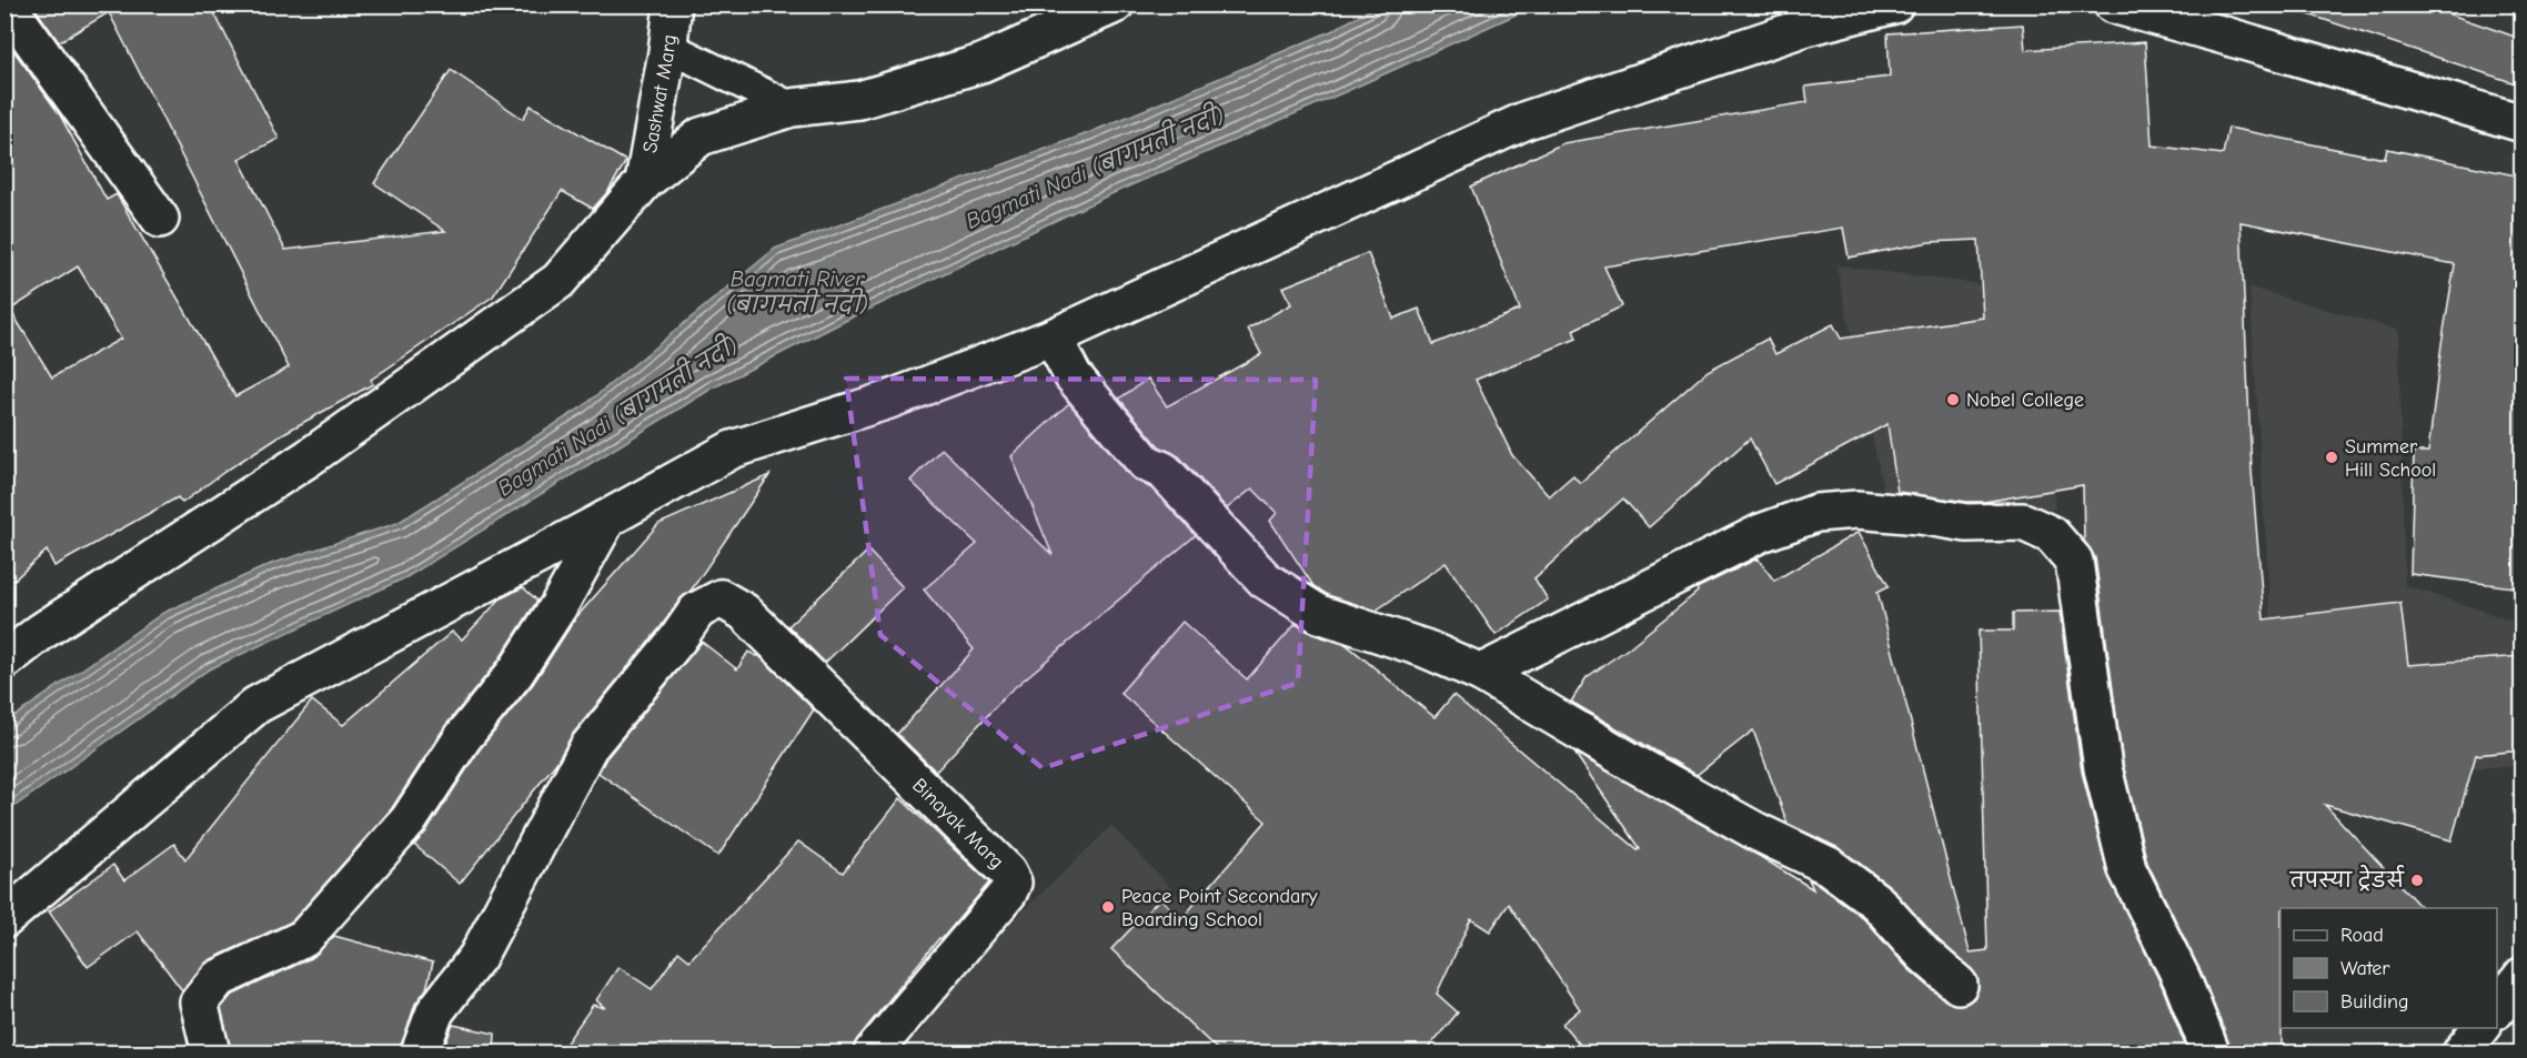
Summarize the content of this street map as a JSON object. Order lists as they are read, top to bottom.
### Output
{
  "streets": {
    "street": ["Sashwat Marg", "Binayak Marg"]
  },
  "water": ["Bagmati Nadi (बागमती नदी)", "Bagmati River (बागमती नदी)"],
  "places": [
    "Nobel College",
    "Summer Hill School",
    "तपस्या ट्रेडर्स",
    "Peace Point Secondary Boarding School"
  ],
  "legend": ["Road", "Water", "Building"]
}
